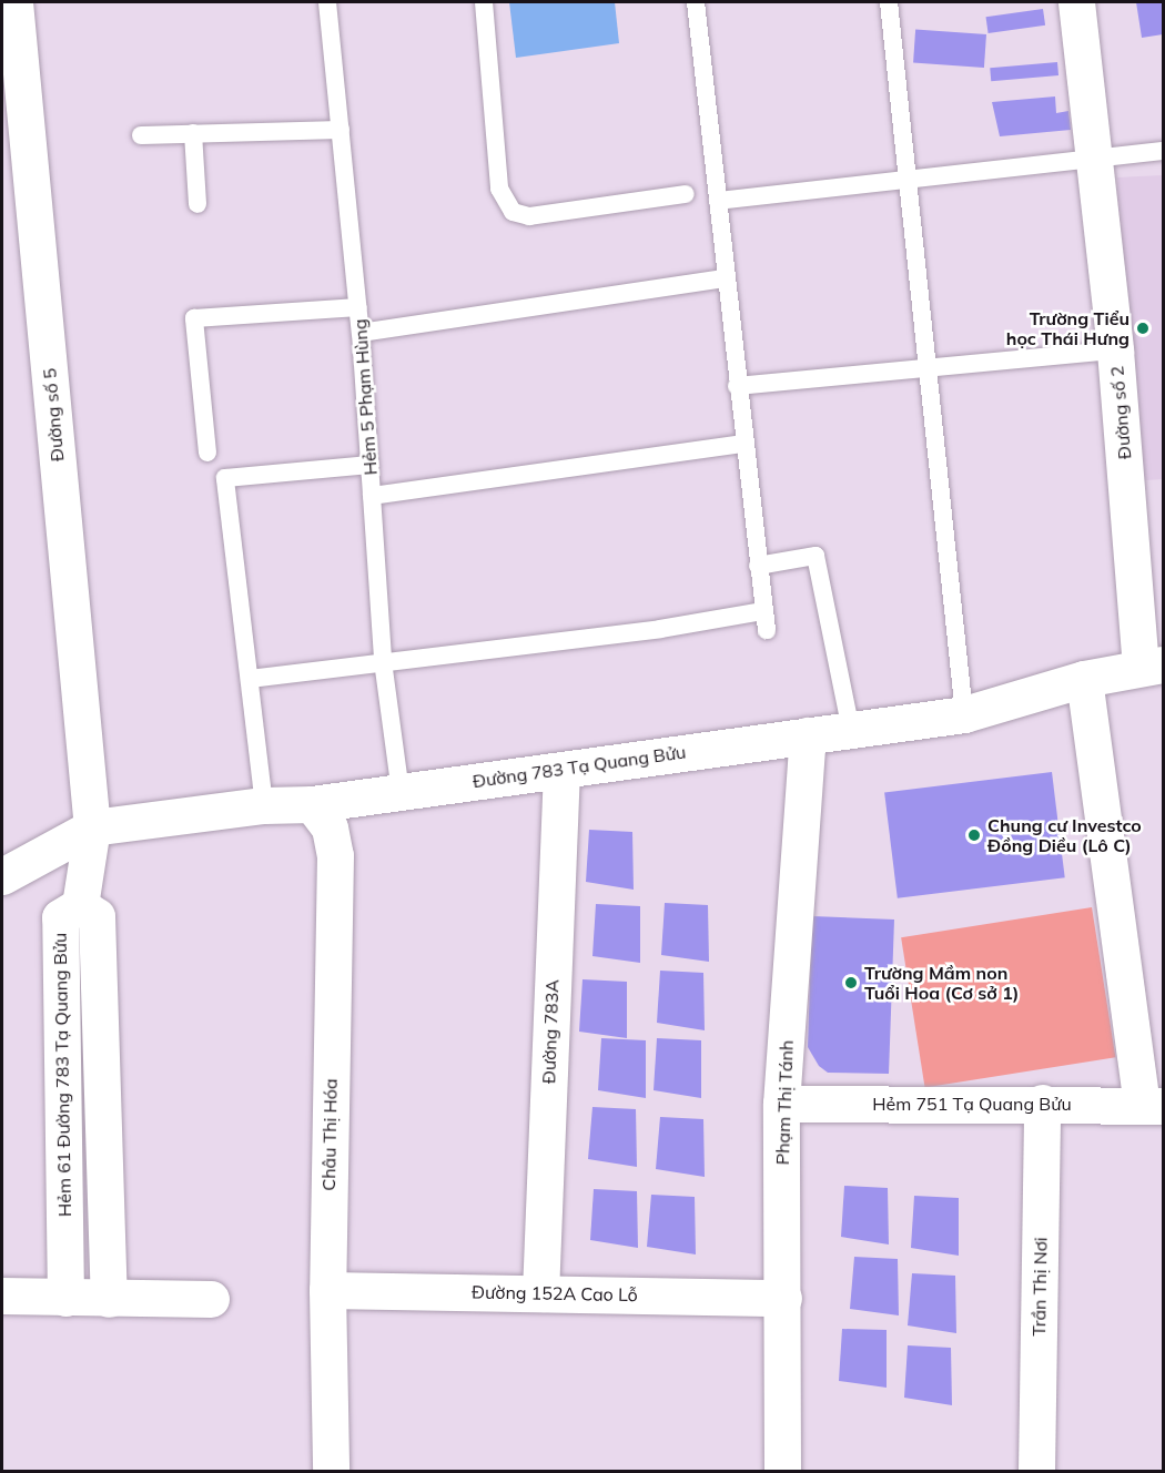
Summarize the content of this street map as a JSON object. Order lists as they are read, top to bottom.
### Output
{
  "streets": {
    "street": [
      "Đường số 2",
      "Đường số 5",
      "Đường 783 Tạ Quang Bửu",
      "Đường 783A",
      "Hẻm 61 Đường 783 Tạ Quang Bửu",
      "Phạm Thị Tánh",
      "Hẻm 751 Tạ Quang Bửu",
      "Châu Thị Hóa",
      "Trần Thị Nơi",
      "Đường 152A Cao Lỗ"
    ],
    "lane": ["Hẻm 5 Phạm Hùng"]
  },
  "crossings": [
    ["Hẻm 5 Phạm Hùng", "Đường 783 Tạ Quang Bửu"],
    ["Đường số 2", "Đường 783 Tạ Quang Bửu"],
    ["Đường số 5", "Đường 783 Tạ Quang Bửu"],
    ["Đường số 5", "Hẻm 61 Đường 783 Tạ Quang Bửu"],
    ["Đường 783 Tạ Quang Bửu", "Đường 783A"],
    ["Đường 783 Tạ Quang Bửu", "Phạm Thị Tánh"],
    ["Đường 783 Tạ Quang Bửu", "Châu Thị Hóa"],
    ["Đường 783A", "Đường 152A Cao Lỗ"],
    ["Phạm Thị Tánh", "Hẻm 751 Tạ Quang Bửu"],
    ["Phạm Thị Tánh", "Đường 152A Cao Lỗ"],
    ["Hẻm 751 Tạ Quang Bửu", "Trần Thị Nơi"],
    ["Châu Thị Hóa", "Đường 152A Cao Lỗ"]
  ],
  "places": ["Trường Tiểu học Thái Hưng", "Chung cư Investco Đồng Diều (Lô C)", "Trường Mầm non Tuổi Hoa (Cơ sở 1)"]
}
